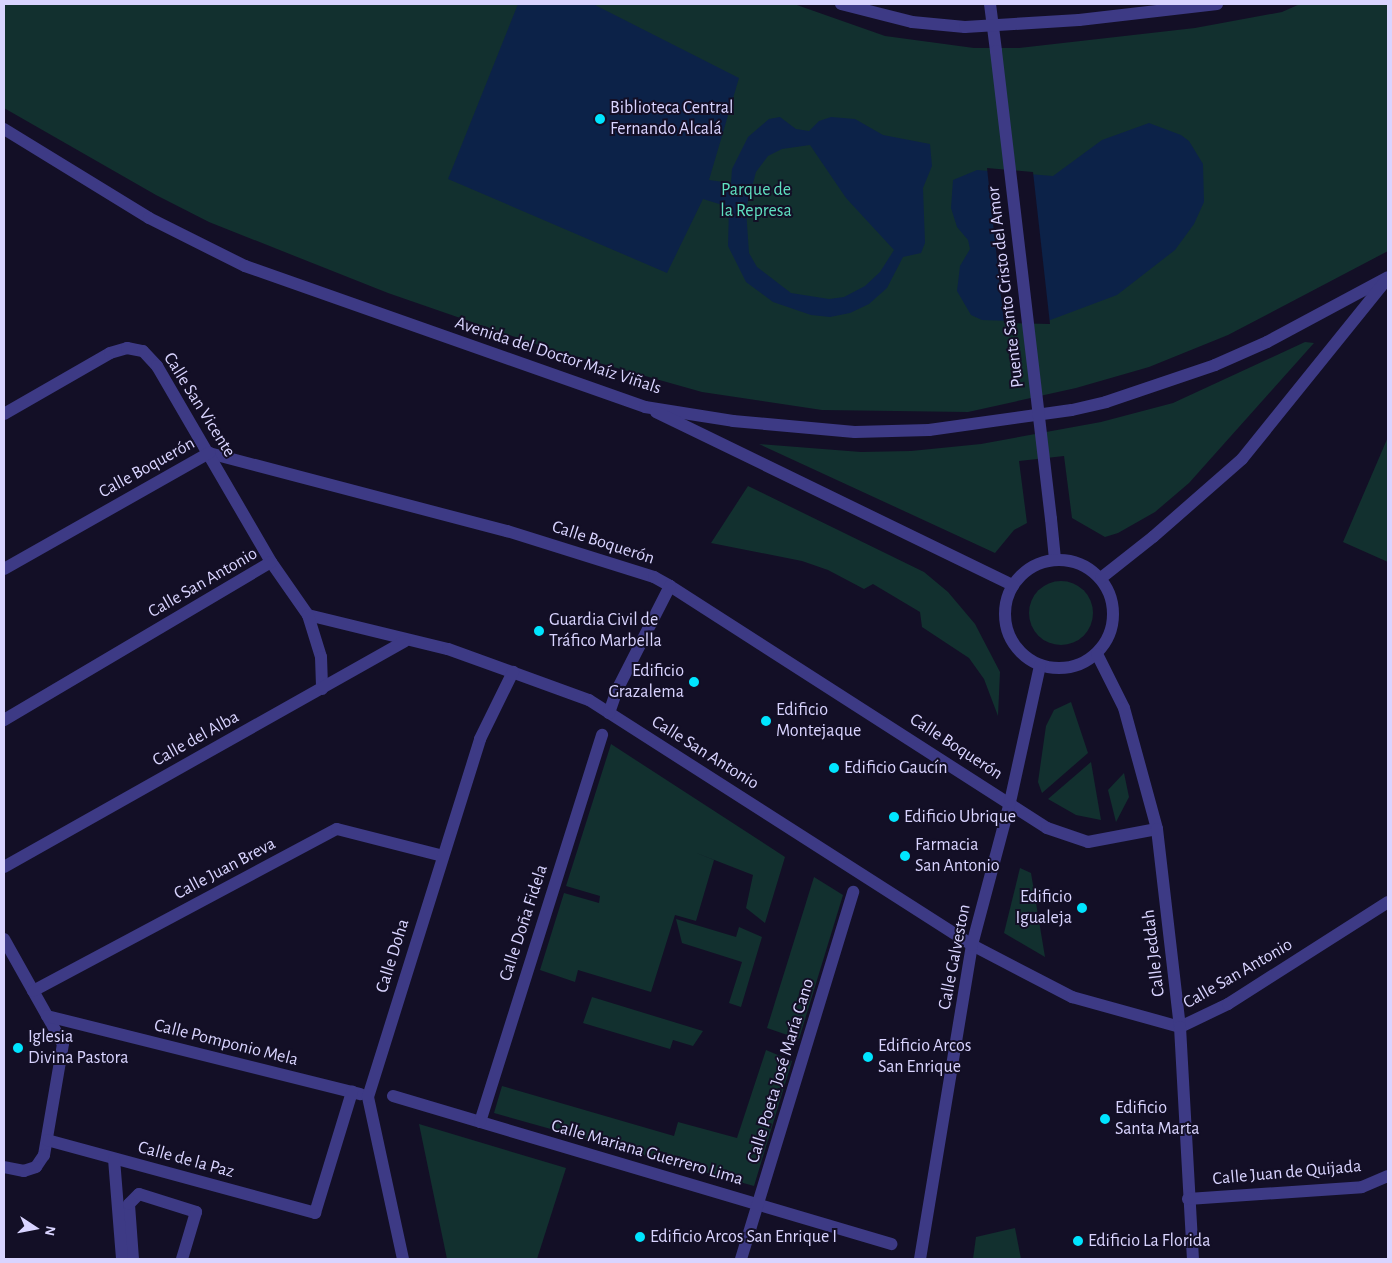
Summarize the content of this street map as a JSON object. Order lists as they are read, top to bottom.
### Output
{
  "streets": {
    "street": [
      "Puente Santo Cristo del Amor",
      "Avenida del Doctor Maíz Viñals",
      "Calle San Vicente",
      "Calle Boquerón",
      "Calle San Antonio",
      "Calle del Alba",
      "Calle Juan Breva",
      "Calle Doña Fidela",
      "Calle Jeddah",
      "Calle Doha",
      "Calle Galveston",
      "Calle Pomponio Mela",
      "Calle Poeta José María Cano",
      "Calle Mariana Guerrero Lima",
      "Calle de la Paz",
      "Calle Juan de Quijada"
    ]
  },
  "crossings": [
    ["Puente Santo Cristo del Amor", "Calle Jeddah"],
    ["Puente Santo Cristo del Amor", "Calle Galveston"],
    ["Calle San Vicente", "Calle Boquerón"],
    ["Calle San Vicente", "Calle San Antonio"],
    ["Calle Boquerón", "Calle Jeddah"],
    ["Calle Boquerón", "Calle Galveston"],
    ["Calle San Antonio", "Calle del Alba"],
    ["Calle San Antonio", "Calle Jeddah"],
    ["Calle San Antonio", "Calle Doha"],
    ["Calle San Antonio", "Calle Galveston"],
    ["Calle Juan Breva", "Calle Doha"],
    ["Calle Doña Fidela", "Calle Mariana Guerrero Lima"],
    ["Calle Jeddah", "Calle Galveston"],
    ["Calle Jeddah", "Calle Juan de Quijada"],
    ["Calle Doha", "Calle Pomponio Mela"],
    ["Calle Pomponio Mela", "Calle de la Paz"],
    ["Calle Poeta José María Cano", "Calle Mariana Guerrero Lima"]
  ],
  "parks": ["Parque de la Represa"],
  "places": [
    "Biblioteca Central Fernando Alcalá",
    "Guardia Civil de Tráfico Marbella",
    "Edificio Grazalema",
    "Edificio Montejaque",
    "Edificio Gaucín",
    "Edificio Ubrique",
    "Farmacia San Antonio",
    "Edificio Igualeja",
    "Iglesia Divina Pastora",
    "Edificio Arcos San Enrique",
    "Edificio Santa Marta",
    "Edificio Arcos San Enrique I",
    "Edificio La Florida"
  ],
  "north": "right"
}
